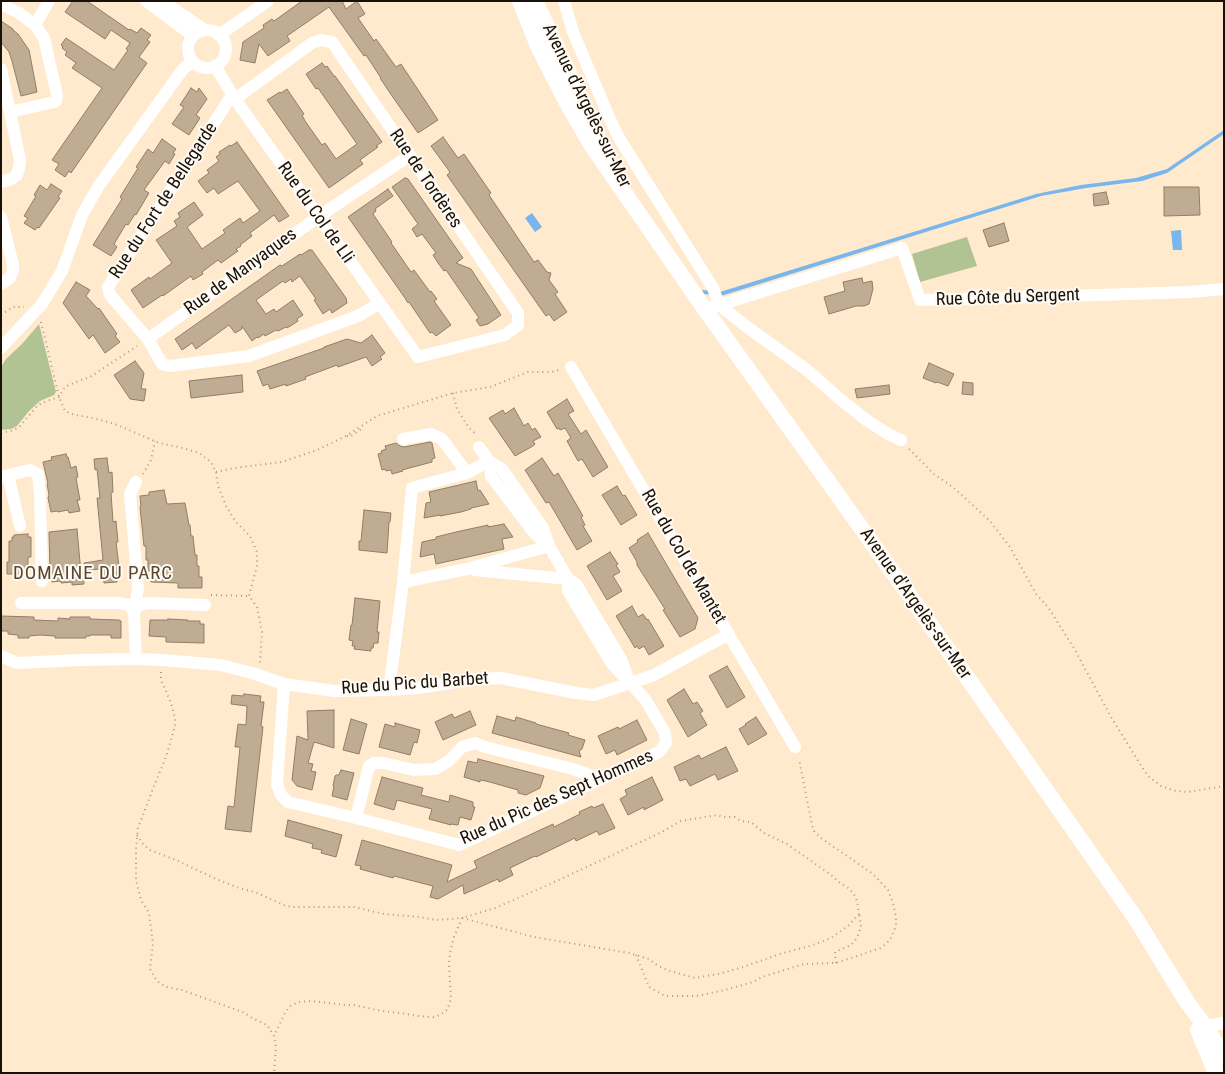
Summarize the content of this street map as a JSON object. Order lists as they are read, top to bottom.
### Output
{
  "streets": {
    "main road": ["Avenue d'Argelès-sur-Mer"],
    "street": [
      "Rue de Tordères",
      "Rue du Fort de Bellegarde",
      "Rue du Col de Lli",
      "Rue de Manyaques",
      "Rue Côte du Sergent",
      "Rue du Col de Mantet",
      "Rue du Pic du Barbet",
      "Rue du Pic des Sept Hommes"
    ]
  },
  "crossings": [
    ["Avenue d'Argelès-sur-Mer", "Rue Côte du Sergent"],
    ["Rue de Tordères", "Rue du Fort de Bellegarde"],
    ["Rue de Tordères", "Rue du Col de Lli"],
    ["Rue de Tordères", "Rue de Manyaques"],
    ["Rue du Fort de Bellegarde", "Rue du Col de Lli"],
    ["Rue du Fort de Bellegarde", "Rue de Manyaques"],
    ["Rue du Col de Lli", "Rue de Manyaques"],
    ["Rue du Col de Mantet", "Rue du Pic du Barbet"],
    ["Rue du Pic du Barbet", "Rue du Pic des Sept Hommes"]
  ],
  "districts": ["DOMAINE DU PARC"]
}
